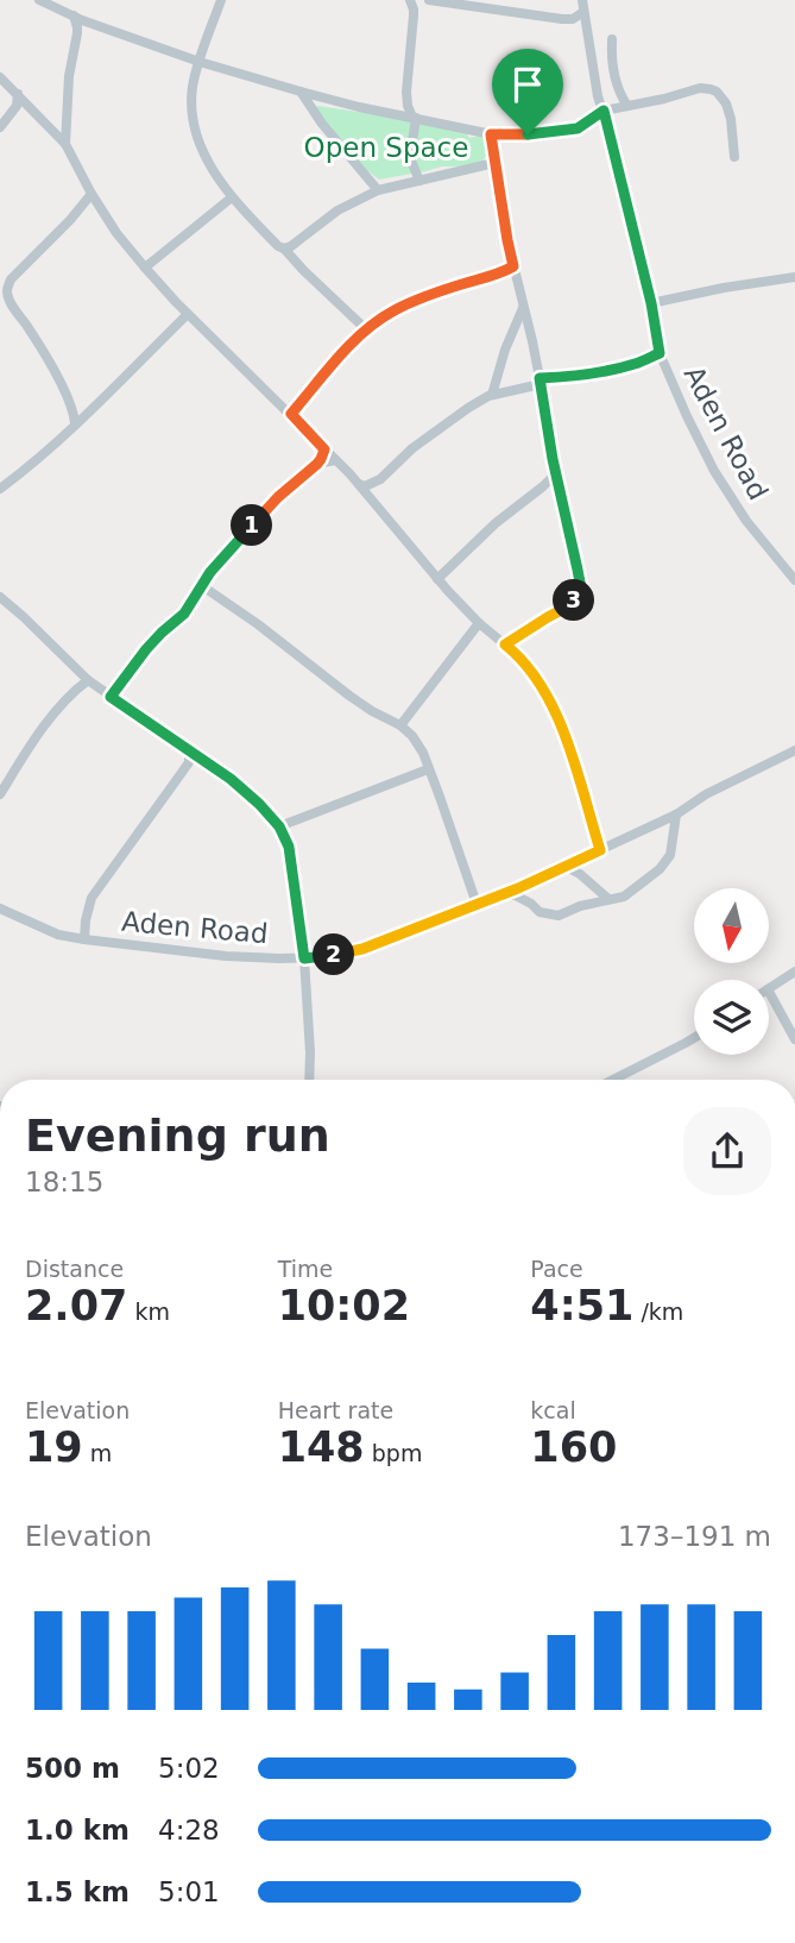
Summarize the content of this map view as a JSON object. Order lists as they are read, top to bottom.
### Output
{
  "streets": {
    "street": ["Aden Road"]
  },
  "parks": ["Open Space"],
  "north": "bottom",
  "page": {
    "pins": ["1", "3", "2"],
    "heading": ["Evening run", "18:15"],
    "stats": [
      ["Distance", "2.07 km"],
      ["Time", "10:02"],
      ["Pace", "4:51 /km"],
      ["Elevation", "19 m"],
      ["Heart rate", "148 bpm"],
      ["kcal", "160"]
    ],
    "chart": ["Elevation", "173–191 m"],
    "list": [
      {
        "name": "500 m",
        "note": "5:02"
      },
      {
        "name": "1.0 km",
        "note": "4:28"
      },
      {
        "name": "1.5 km",
        "note": "5:01"
      }
    ]
  }
}
